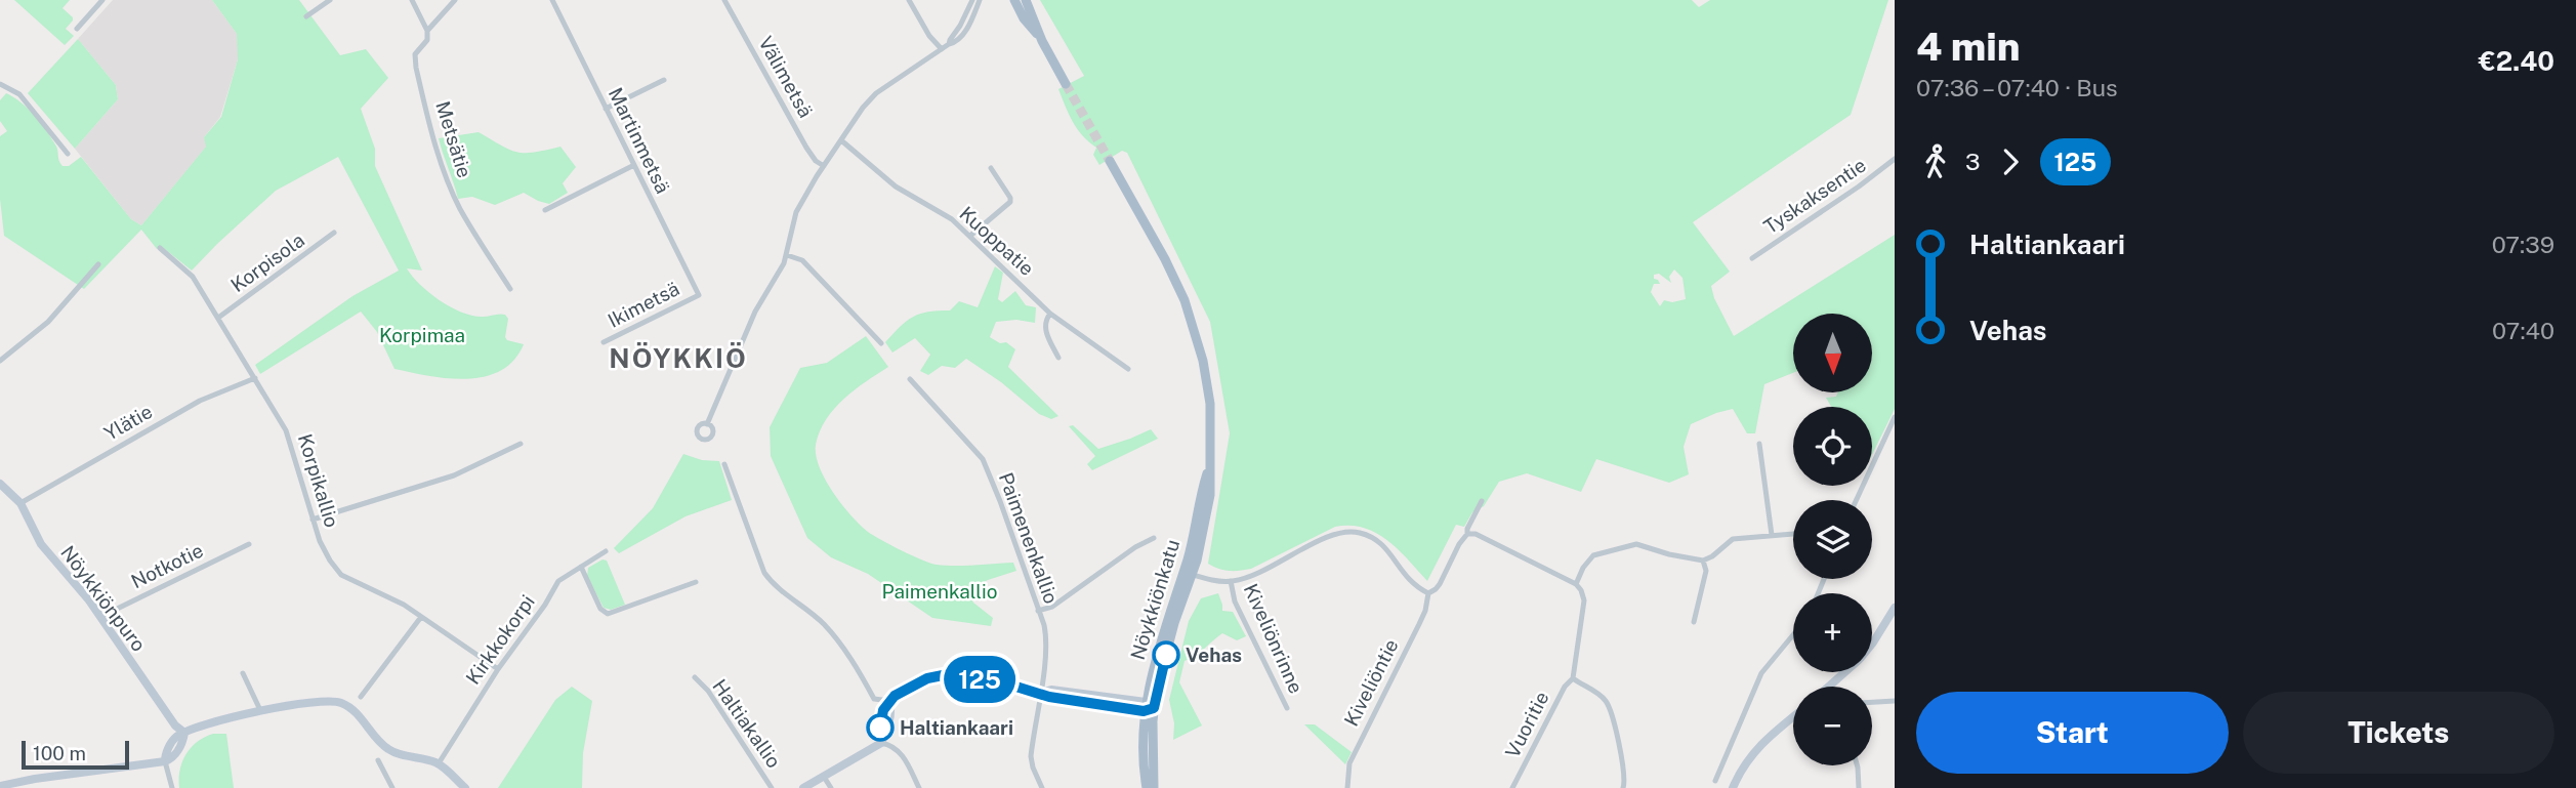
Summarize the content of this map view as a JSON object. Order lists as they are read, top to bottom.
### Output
{
  "streets": {
    "main road": ["Nöykkiönkatu"],
    "street": [
      "Välimetsä",
      "Metsätie",
      "Martinmetsä",
      "Tyskaksentie",
      "Kuoppatie",
      "Korpisola",
      "Ikimetsä",
      "Ylätie",
      "Korpikallio",
      "Paimenenkallio",
      "Notkotie",
      "Nöykkiönpuro",
      "Kiveliönrinne",
      "Kirkkokorpi",
      "Kiveliöntie",
      "Haltiakallio",
      "Vuoritie"
    ]
  },
  "crossings": [
    ["Martinmetsä", "Ikimetsä"],
    ["Korpisola", "Korpikallio"],
    ["Ylätie", "Korpikallio"],
    ["Ylätie", "Nöykkiönpuro"],
    ["Korpikallio", "Kirkkokorpi"],
    ["Notkotie", "Nöykkiönpuro"]
  ],
  "districts": ["NÖYKKIÖ"],
  "parks": ["Korpimaa", "Paimenkallio"],
  "places": ["Vehas", "Haltiankaari"],
  "lines": ["bus line 125"],
  "scale_bar": "100 m",
  "north": "bottom",
  "page": {
    "on_map": "125",
    "heading": ["4 min", "07:36 – 07:40 · Bus", "€2.40"],
    "legs": ["3", "125"],
    "list": [
      {
        "name": "Haltiankaari",
        "value": "07:39"
      },
      {
        "name": "Vehas",
        "value": "07:40"
      }
    ],
    "map_buttons": ["+", "−"],
    "buttons": ["Start", "Tickets"],
    "scale": "100 m"
  }
}
